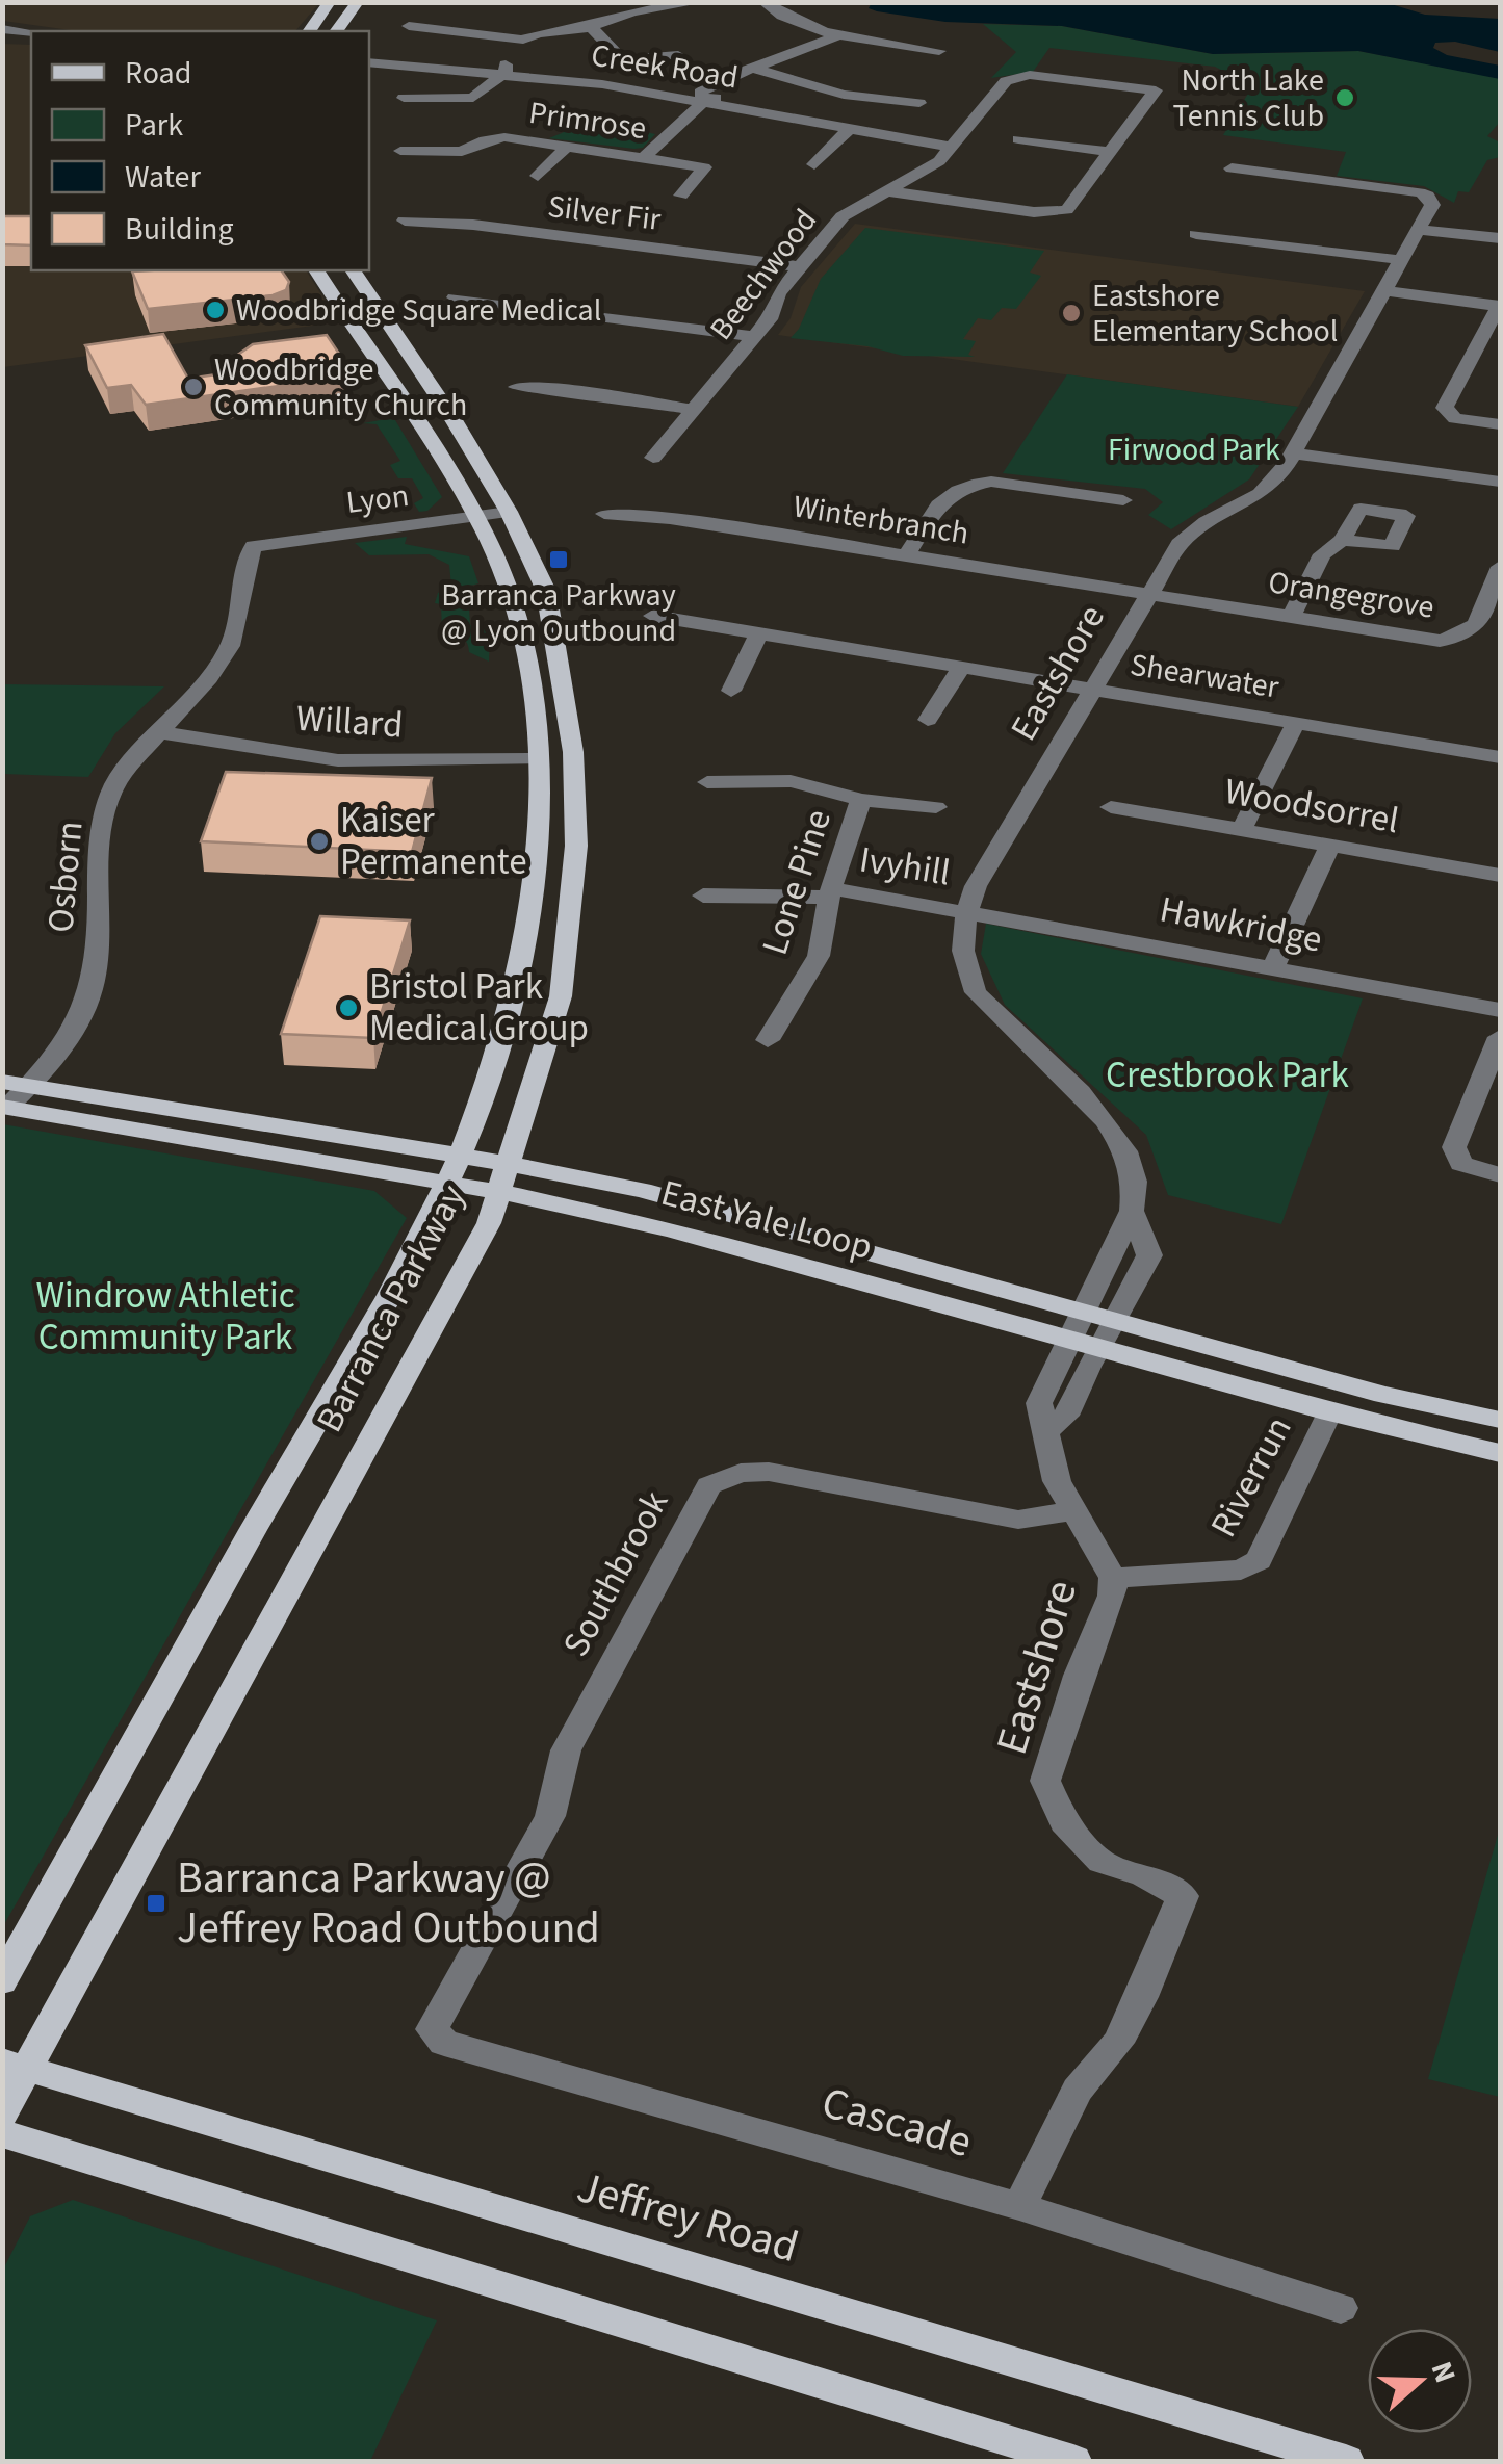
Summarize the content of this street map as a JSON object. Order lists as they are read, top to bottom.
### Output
{
  "streets": {
    "main road": ["East Yale Loop", "Barranca Parkway", "Jeffrey Road"],
    "street": [
      "Creek Road",
      "Primrose",
      "Silver Fir",
      "Beechwood",
      "Lyon",
      "Winterbranch",
      "Orangegrove",
      "Eastshore",
      "Shearwater",
      "Willard",
      "Woodsorrel",
      "Ivyhill",
      "Osborn",
      "Lone Pine",
      "Hawkridge",
      "Riverrun",
      "Southbrook",
      "Cascade"
    ]
  },
  "crossings": [
    ["Creek Road", "Beechwood"],
    ["Silver Fir", "Beechwood"],
    ["Lyon", "Osborn"],
    ["Lyon", "Barranca Parkway"],
    ["Winterbranch", "Orangegrove"],
    ["Winterbranch", "Eastshore"],
    ["Orangegrove", "Eastshore"],
    ["Eastshore", "Shearwater"],
    ["Eastshore", "Ivyhill"],
    ["Eastshore", "Hawkridge"],
    ["Eastshore", "East Yale Loop"],
    ["Eastshore", "Riverrun"],
    ["Eastshore", "Southbrook"],
    ["Eastshore", "Cascade"],
    ["Willard", "Osborn"],
    ["Willard", "Barranca Parkway"],
    ["Ivyhill", "Lone Pine"],
    ["Ivyhill", "Hawkridge"],
    ["Osborn", "East Yale Loop"],
    ["East Yale Loop", "Barranca Parkway"],
    ["East Yale Loop", "Riverrun"],
    ["Barranca Parkway", "Jeffrey Road"],
    ["Southbrook", "Cascade"]
  ],
  "parks": ["Firwood Park", "Crestbrook Park", "Windrow Athletic Community Park"],
  "places": {
    "other": [
      "North Lake Tennis Club",
      "Woodbridge Square Medical",
      "Eastshore Elementary School",
      "Woodbridge Community Church",
      "Kaiser Permanente",
      "Bristol Park Medical Group"
    ],
    "transit": ["Barranca Parkway @ Lyon Outbound", "Barranca Parkway @ Jeffrey Road Outbound"]
  },
  "legend": [
    "Road",
    "Park",
    "Water",
    "Building"
  ],
  "north": "right"
}
